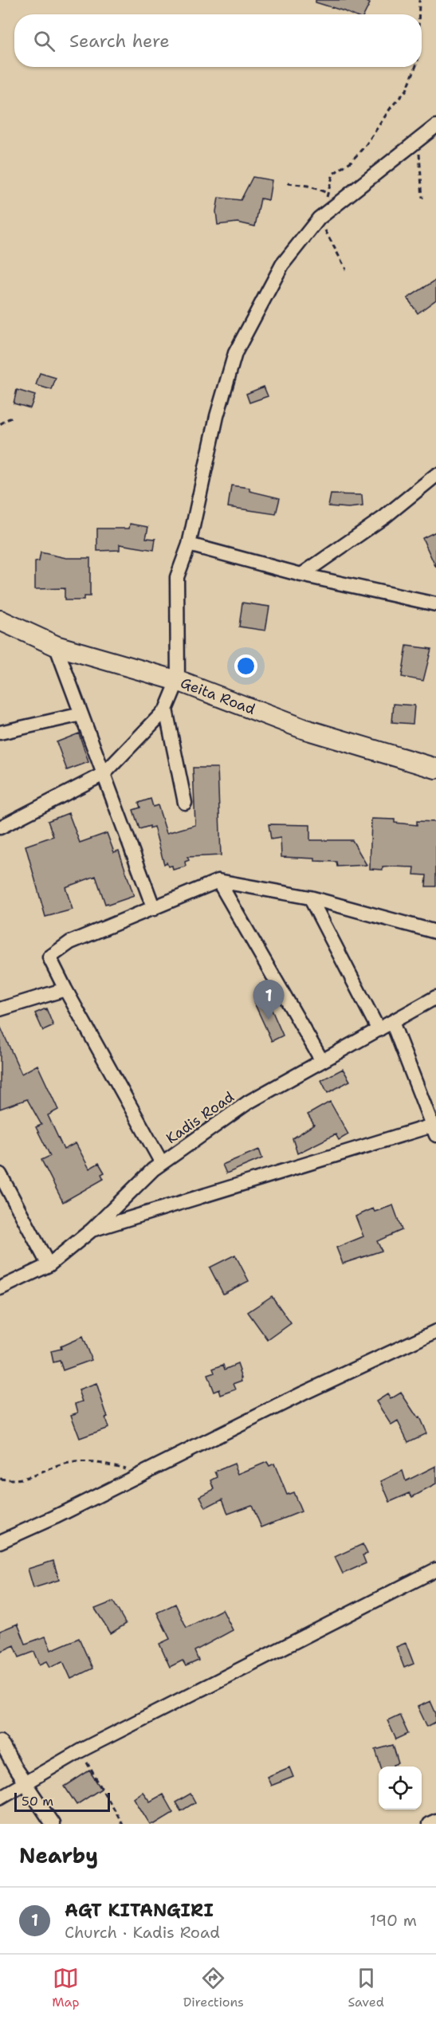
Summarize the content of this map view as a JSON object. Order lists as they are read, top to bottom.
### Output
{
  "streets": {
    "main road": ["Geita Road"],
    "street": ["Kadis Road"]
  },
  "scale_bar": "50 m",
  "page": {
    "search": "Search here",
    "pins": "1",
    "scale": "50 m",
    "heading": "Nearby",
    "list": [
      {
        "mark": "1",
        "name": "AGT KITANGIRI",
        "note": "Church · Kadis Road",
        "value": "190 m"
      }
    ],
    "nav": ["Map", "Directions", "Saved"]
  }
}
